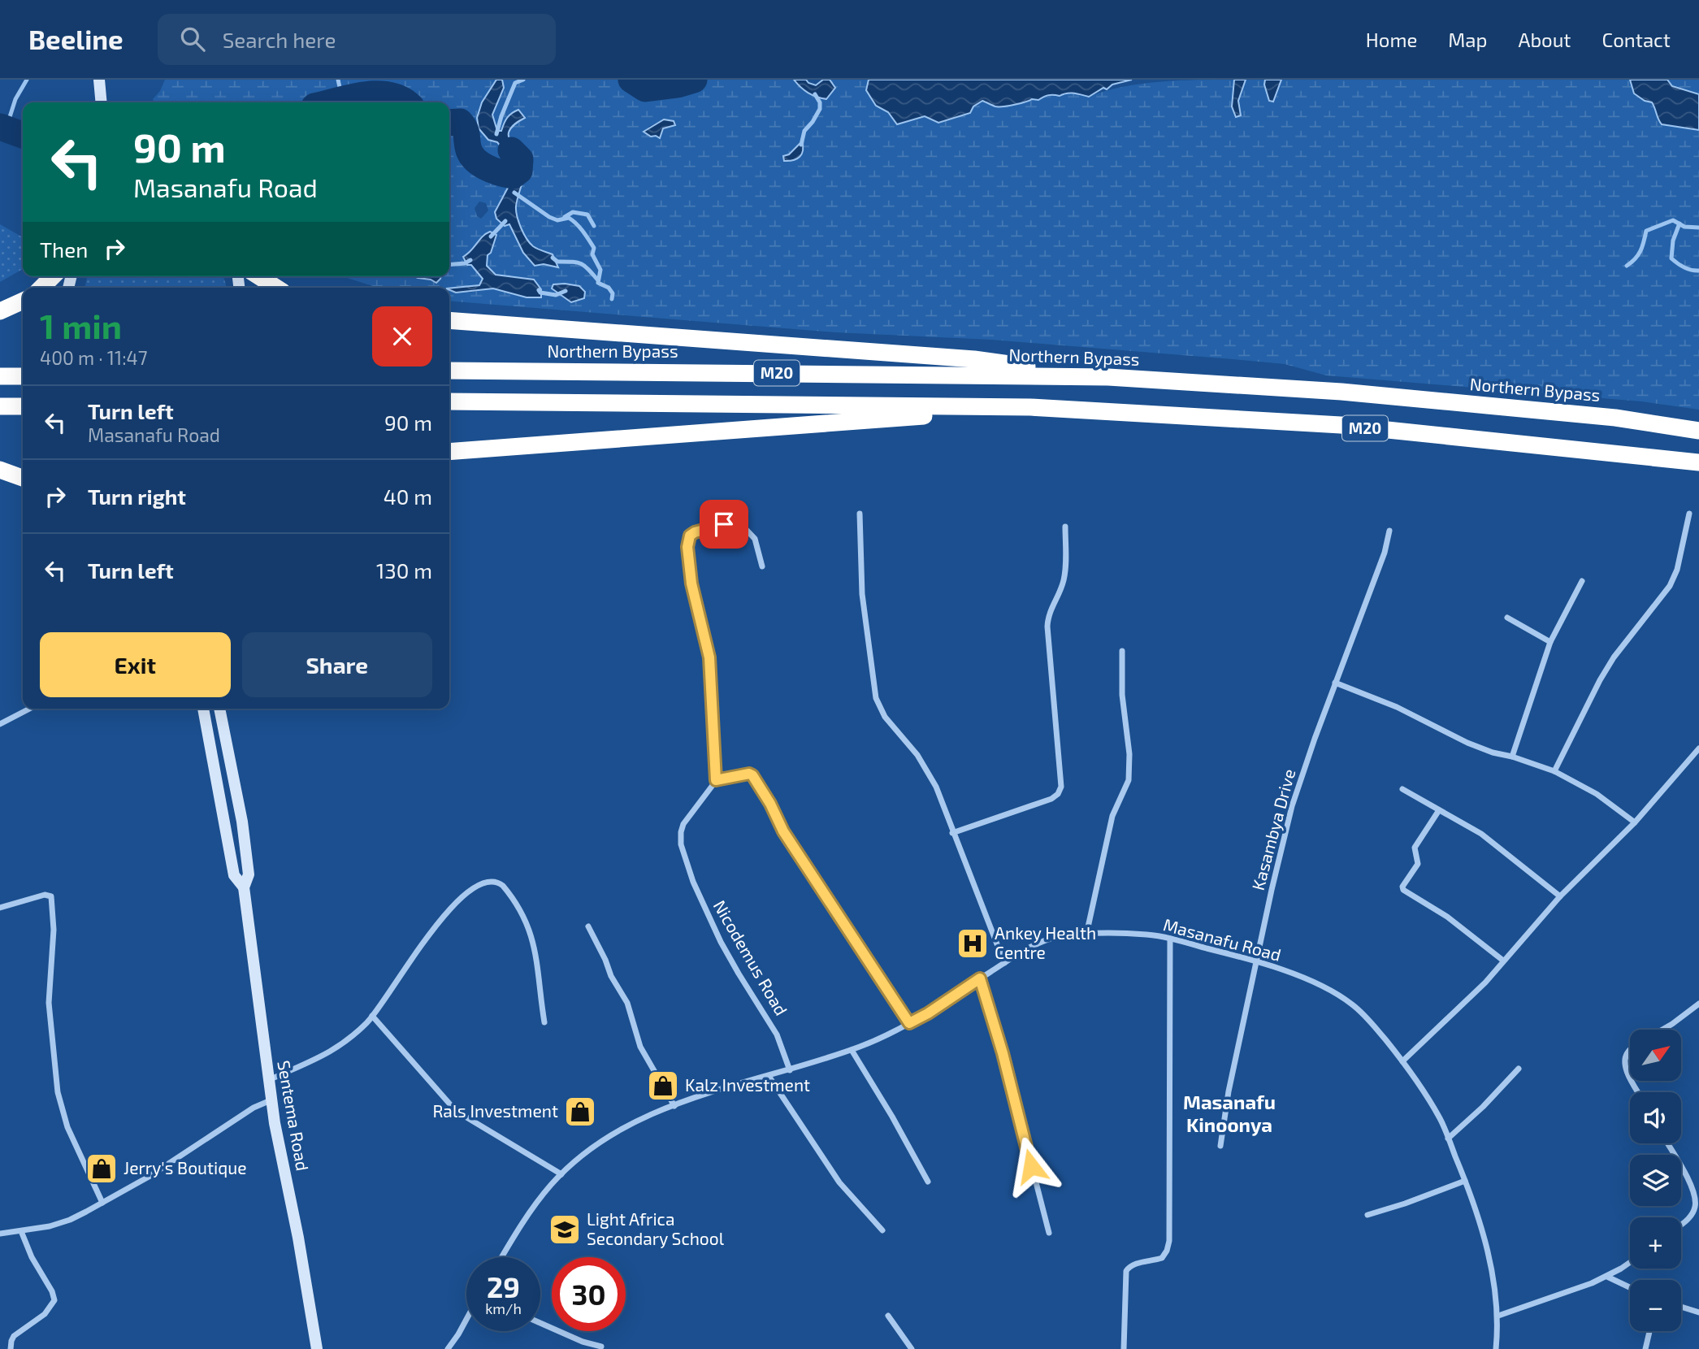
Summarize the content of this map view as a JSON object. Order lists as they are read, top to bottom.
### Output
{
  "streets": {
    "highway": ["Northern Bypass", "M20"],
    "main road": ["Sentema Road"],
    "street": ["Kasambya Drive", "Masanafu Road", "Nicodemus Road"]
  },
  "crossings": [
    ["Kasambya Drive", "Masanafu Road"],
    ["Masanafu Road", "Nicodemus Road"]
  ],
  "districts": ["Masanafu Kinoonya"],
  "places": {
    "hospital": ["Ankey Health Centre"],
    "shop": ["Kalz Investment", "Rals Investment", "Jerry's Boutique"],
    "school or university": ["Light Africa Secondary School"]
  },
  "north": "top right",
  "page": {
    "header": "Beeline",
    "search": "Search here",
    "nav": [
      "Home",
      "Map",
      "About",
      "Contact"
    ],
    "turn": ["90 m", "Masanafu Road"],
    "then": "Then",
    "heading": ["1 min", "400 m · 11:47"],
    "list": [
      {
        "name": "Turn left",
        "note": "Masanafu Road",
        "value": "90 m"
      },
      {
        "name": "Turn right",
        "value": "40 m"
      },
      {
        "name": "Turn left",
        "value": "130 m"
      }
    ],
    "buttons": ["Exit", "Share"],
    "map_buttons": ["+", "−"],
    "speed": "29 km/h",
    "limit": "30"
  }
}
